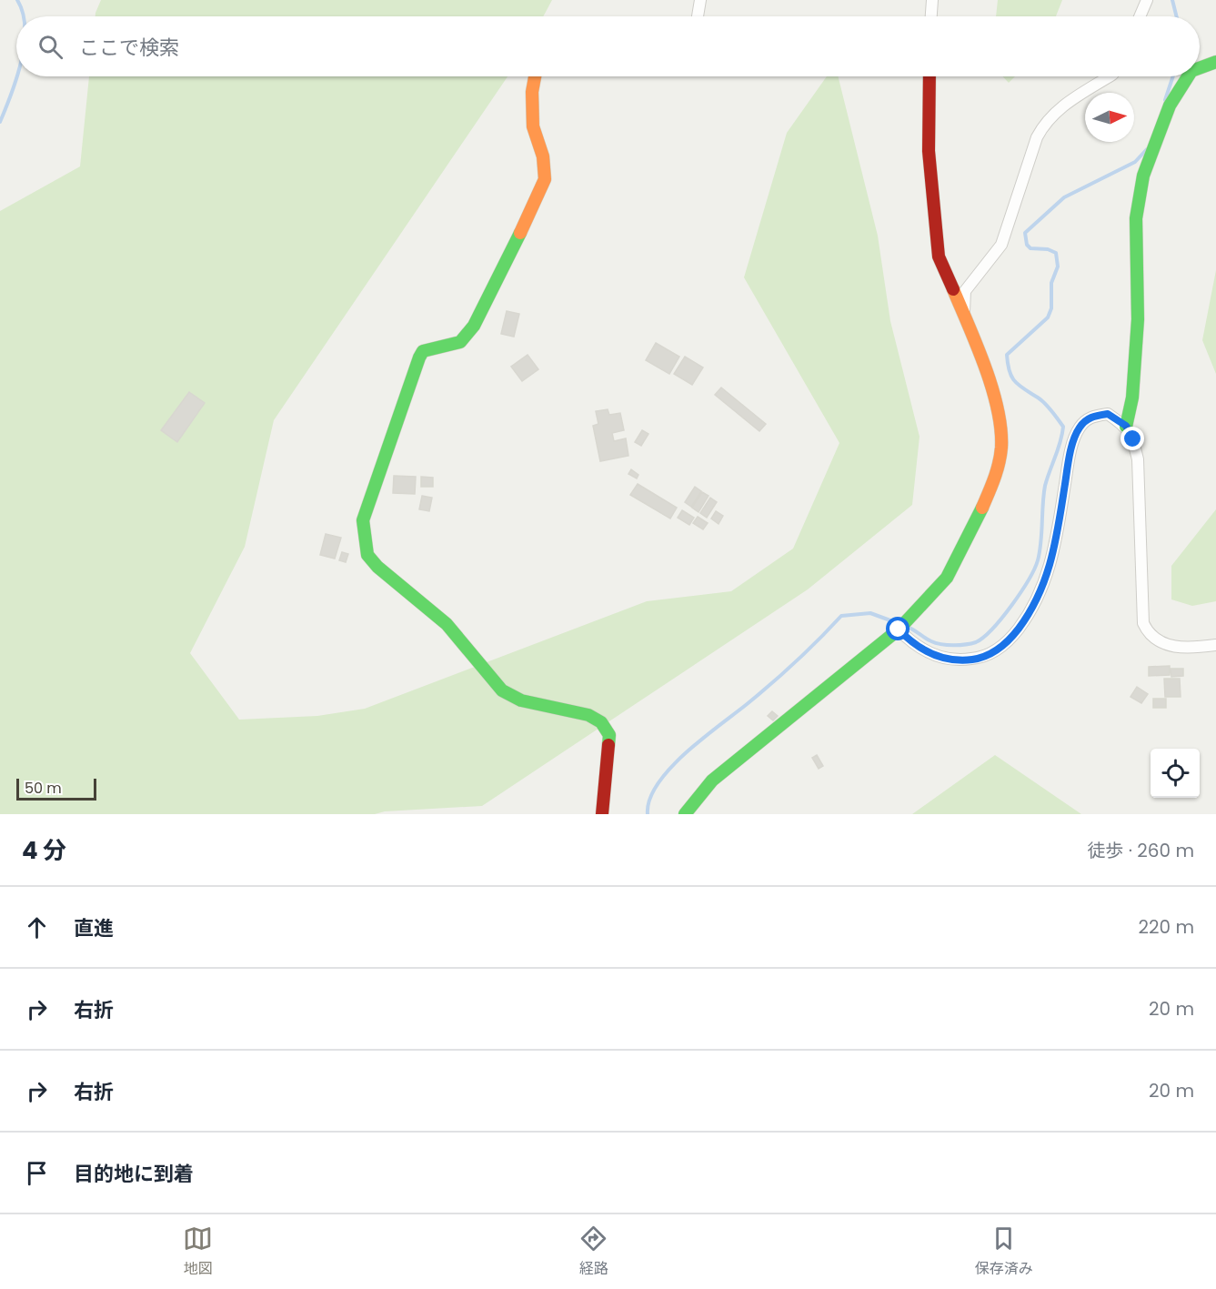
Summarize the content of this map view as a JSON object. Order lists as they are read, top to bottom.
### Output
{
  "scale_bar": "50 m",
  "north": "right",
  "page": {
    "search": "ここで検索",
    "scale": "50 m",
    "heading": ["4 分", "徒歩 · 260 m"],
    "list": [
      ["直進", "220 m"],
      ["右折", "20 m"],
      ["右折", "20 m"],
      "目的地に到着"
    ],
    "nav": ["地図", "経路", "保存済み"]
  }
}
